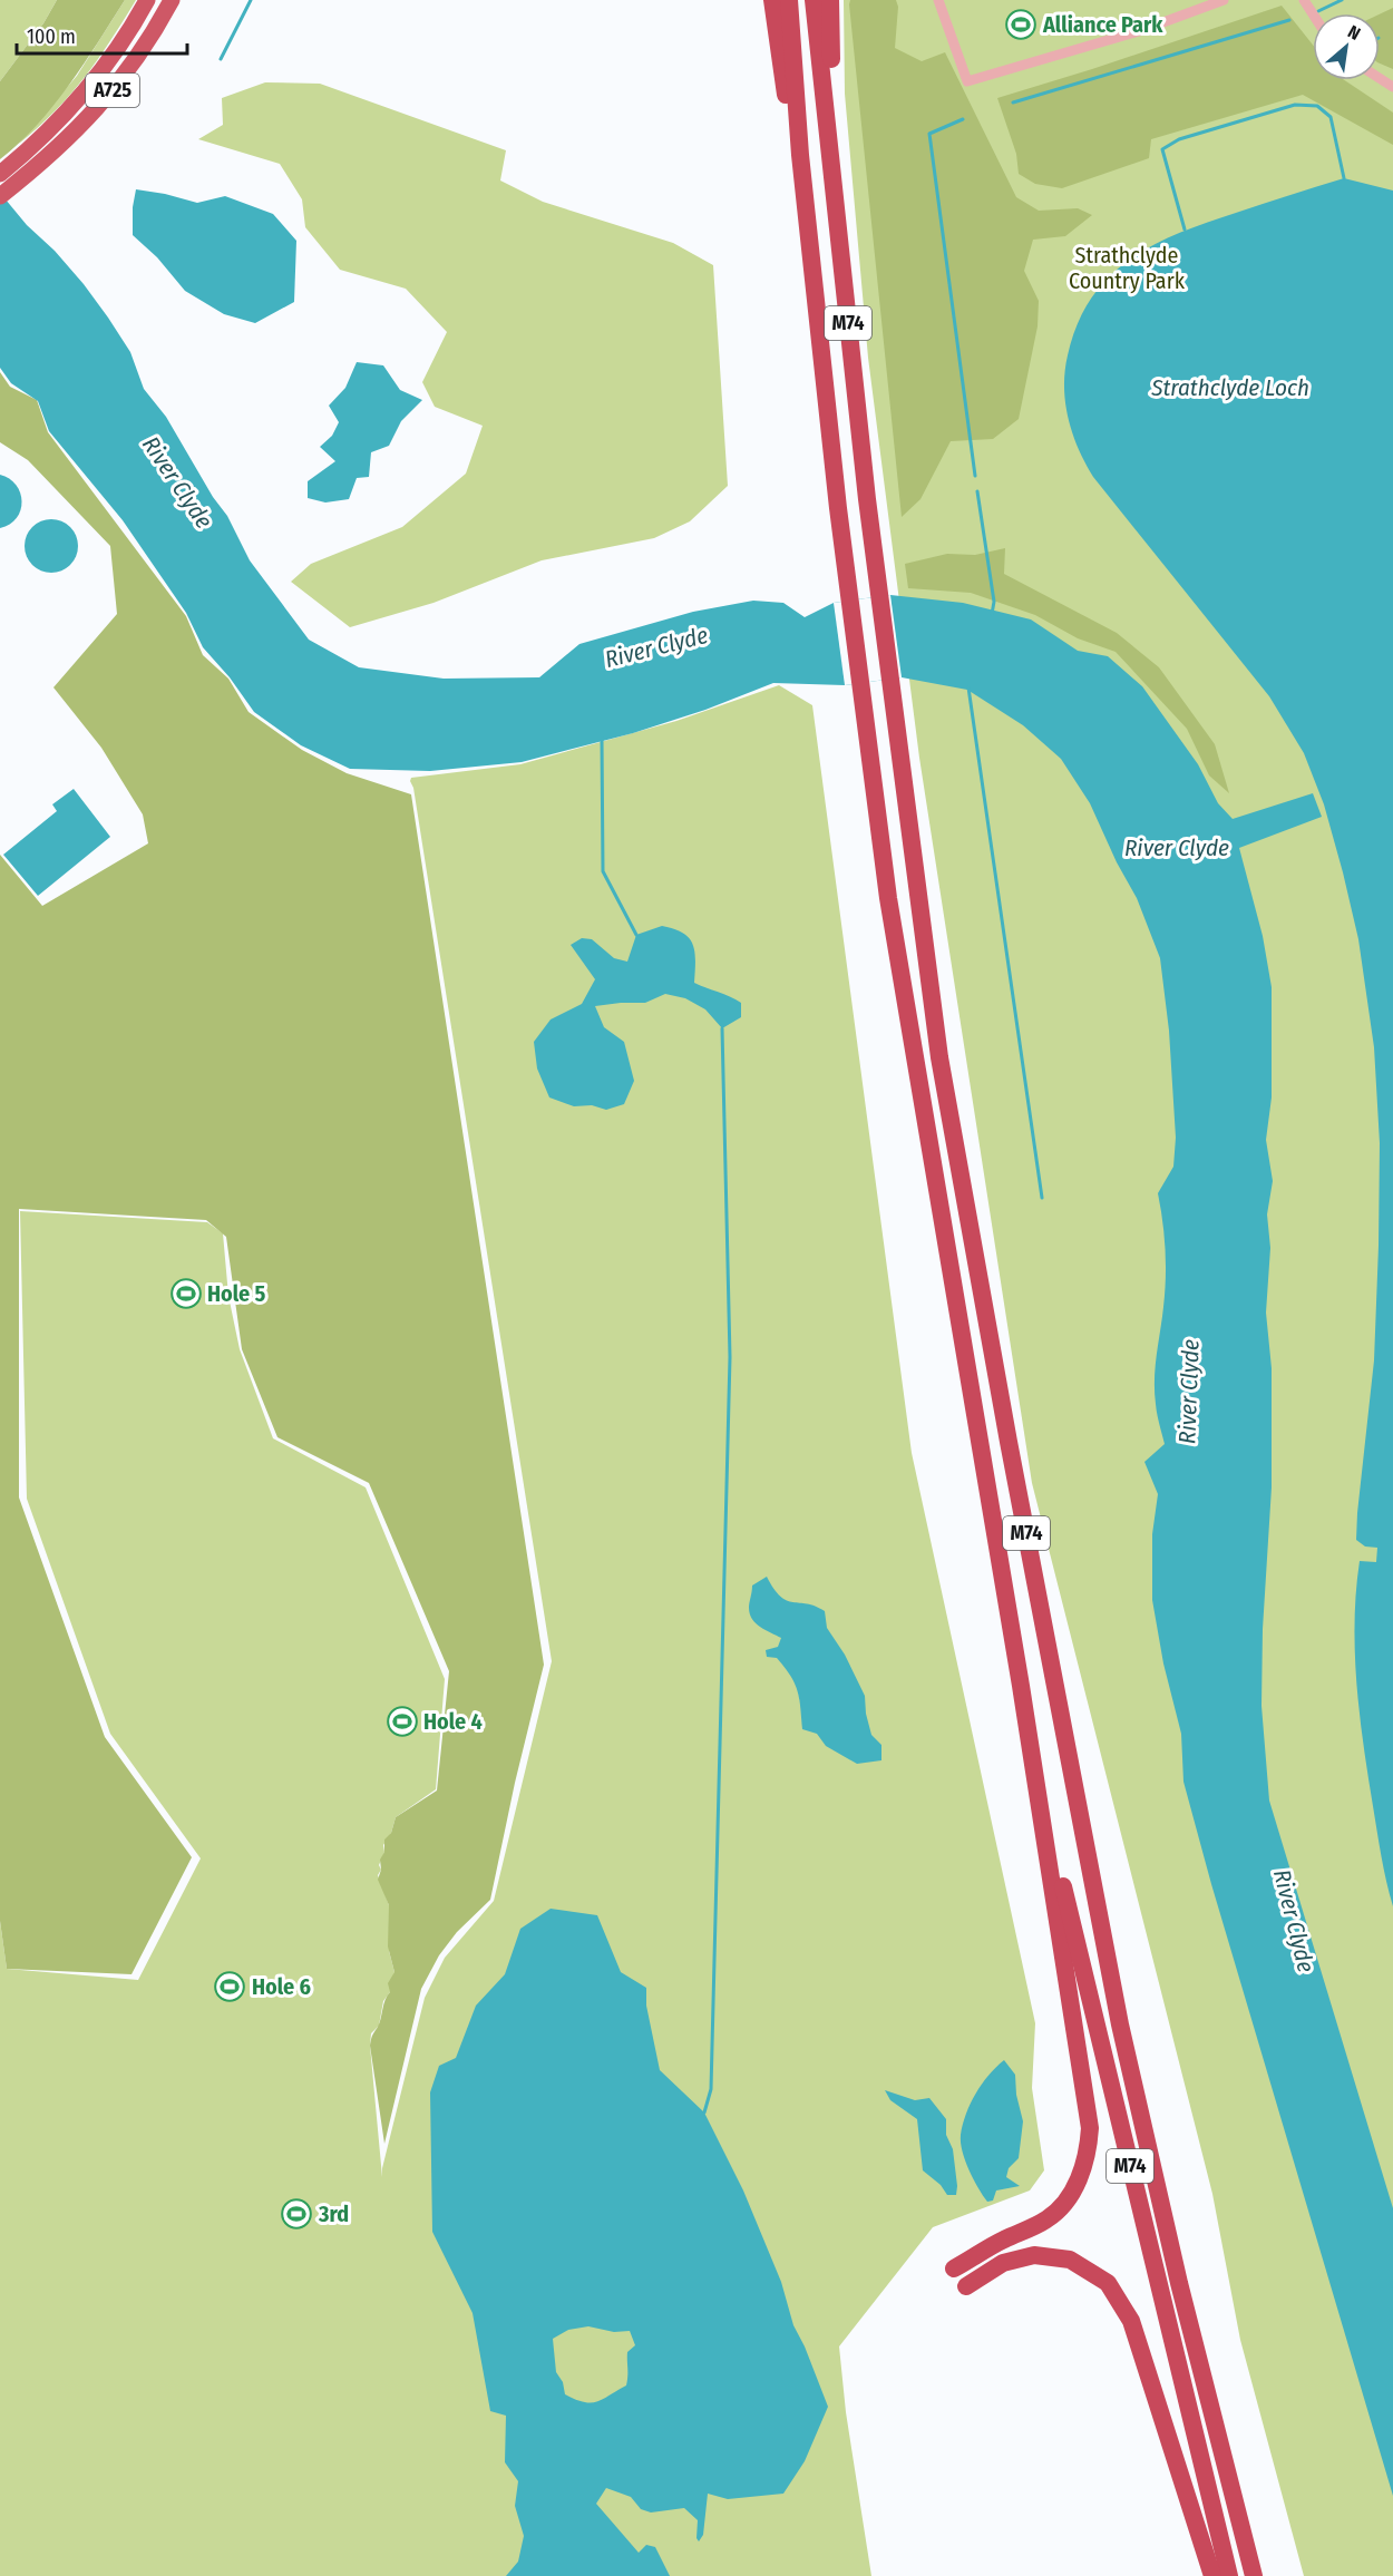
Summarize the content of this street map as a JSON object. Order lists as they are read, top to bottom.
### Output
{
  "streets": {
    "highway": ["A725", "M74"]
  },
  "water": ["Strathclyde Loch", "River Clyde"],
  "parks": ["Strathclyde Country Park"],
  "places": {
    "sports": [
      "Alliance Park",
      "Hole 5",
      "Hole 4",
      "Hole 6",
      "3rd"
    ]
  },
  "scale_bar": "100 m",
  "north": "top right"
}
